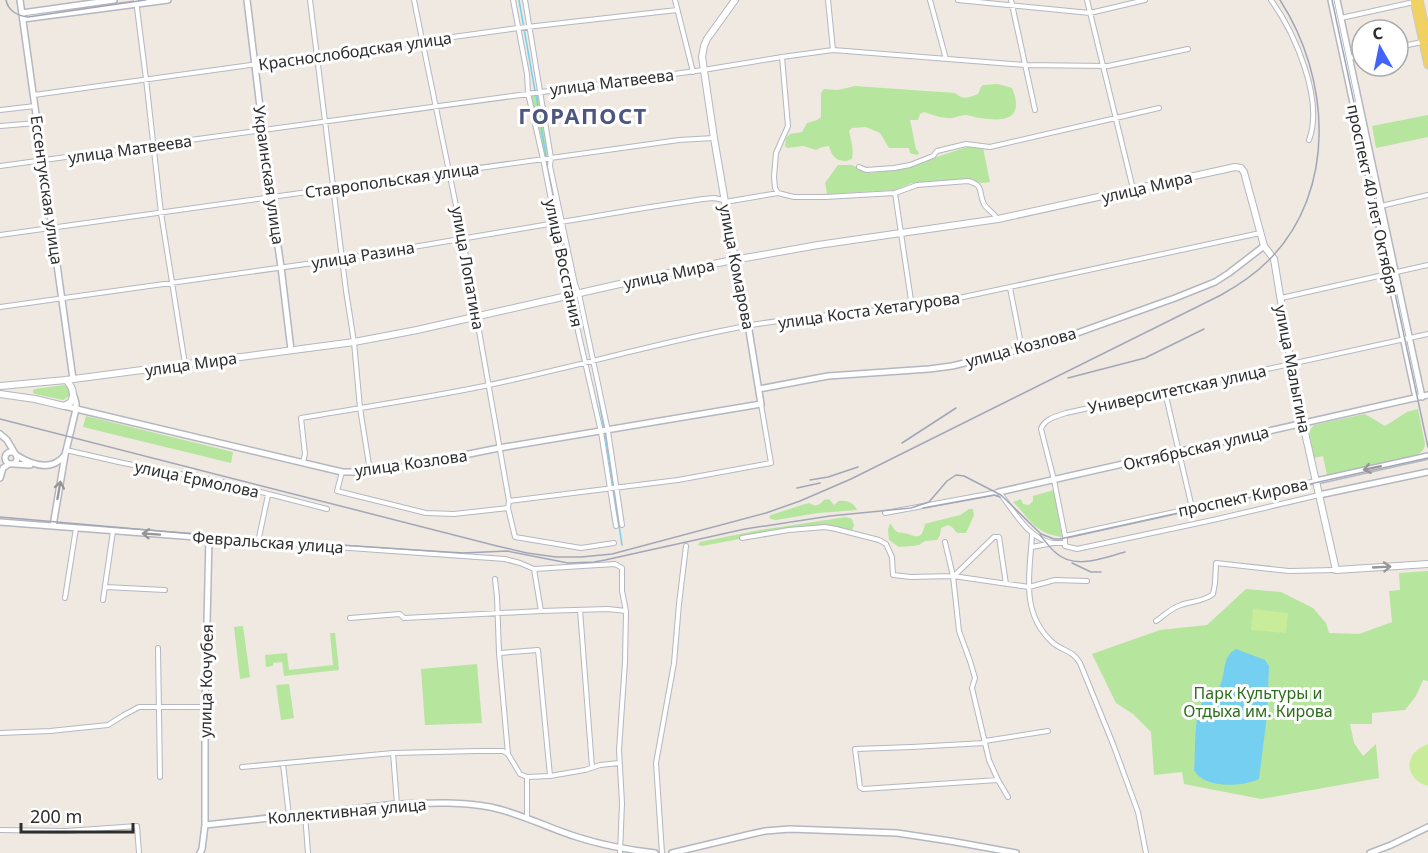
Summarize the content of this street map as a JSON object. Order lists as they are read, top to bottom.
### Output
{
  "streets": {
    "main road": ["улица Мира", "улица Комарова", "улица Малыгина"],
    "street": [
      "Краснослободская улица",
      "улица Матвеева",
      "Украинская улица",
      "Ставропольская улица",
      "Ессентукская улица",
      "проспект 40 лет Октября",
      "улица Разина",
      "улица Восстания",
      "улица Лопатина",
      "улица Коста Хетагурова",
      "улица Козлова",
      "Университетская улица",
      "Октябрьская улица",
      "улица Ермолова",
      "проспект Кирова",
      "Февральская улица",
      "улица Кочубея",
      "Коллективная улица"
    ]
  },
  "crossings": [
    ["Краснослободская улица", "Украинская улица"],
    ["Краснослободская улица", "Ессентукская улица"],
    ["Краснослободская улица", "улица Восстания"],
    ["Краснослободская улица", "улица Лопатина"],
    ["улица Матвеева", "Украинская улица"],
    ["улица Матвеева", "Ессентукская улица"],
    ["улица Матвеева", "улица Восстания"],
    ["улица Матвеева", "улица Комарова"],
    ["улица Матвеева", "улица Лопатина"],
    ["Украинская улица", "Ставропольская улица"],
    ["Украинская улица", "улица Мира"],
    ["Украинская улица", "улица Разина"],
    ["Ставропольская улица", "Ессентукская улица"],
    ["Ставропольская улица", "улица Восстания"],
    ["Ставропольская улица", "улица Комарова"],
    ["Ставропольская улица", "улица Лопатина"],
    ["улица Мира", "Ессентукская улица"],
    ["улица Мира", "улица Разина"],
    ["улица Мира", "улица Восстания"],
    ["улица Мира", "улица Комарова"],
    ["улица Мира", "улица Лопатина"],
    ["улица Мира", "улица Малыгина"],
    ["Ессентукская улица", "улица Разина"],
    ["проспект 40 лет Октября", "Университетская улица"],
    ["проспект 40 лет Октября", "Октябрьская улица"],
    ["улица Разина", "улица Восстания"],
    ["улица Разина", "улица Комарова"],
    ["улица Разина", "улица Лопатина"],
    ["улица Восстания", "улица Комарова"],
    ["улица Восстания", "улица Коста Хетагурова"],
    ["улица Восстания", "улица Козлова"],
    ["улица Комарова", "улица Коста Хетагурова"],
    ["улица Комарова", "улица Козлова"],
    ["улица Лопатина", "улица Коста Хетагурова"],
    ["улица Лопатина", "улица Козлова"],
    ["улица Коста Хетагурова", "улица Козлова"],
    ["улица Коста Хетагурова", "улица Малыгина"],
    ["улица Козлова", "улица Малыгина"],
    ["улица Малыгина", "Университетская улица"],
    ["улица Малыгина", "Октябрьская улица"],
    ["улица Малыгина", "проспект Кирова"],
    ["Университетская улица", "Октябрьская улица"],
    ["Февральская улица", "улица Кочубея"],
    ["улица Кочубея", "Коллективная улица"]
  ],
  "districts": ["ГОРАПОСТ"],
  "parks": ["Парк Культуры и Отдыха им. Кирова"],
  "scale_bar": "200 m",
  "north": "top"
}
